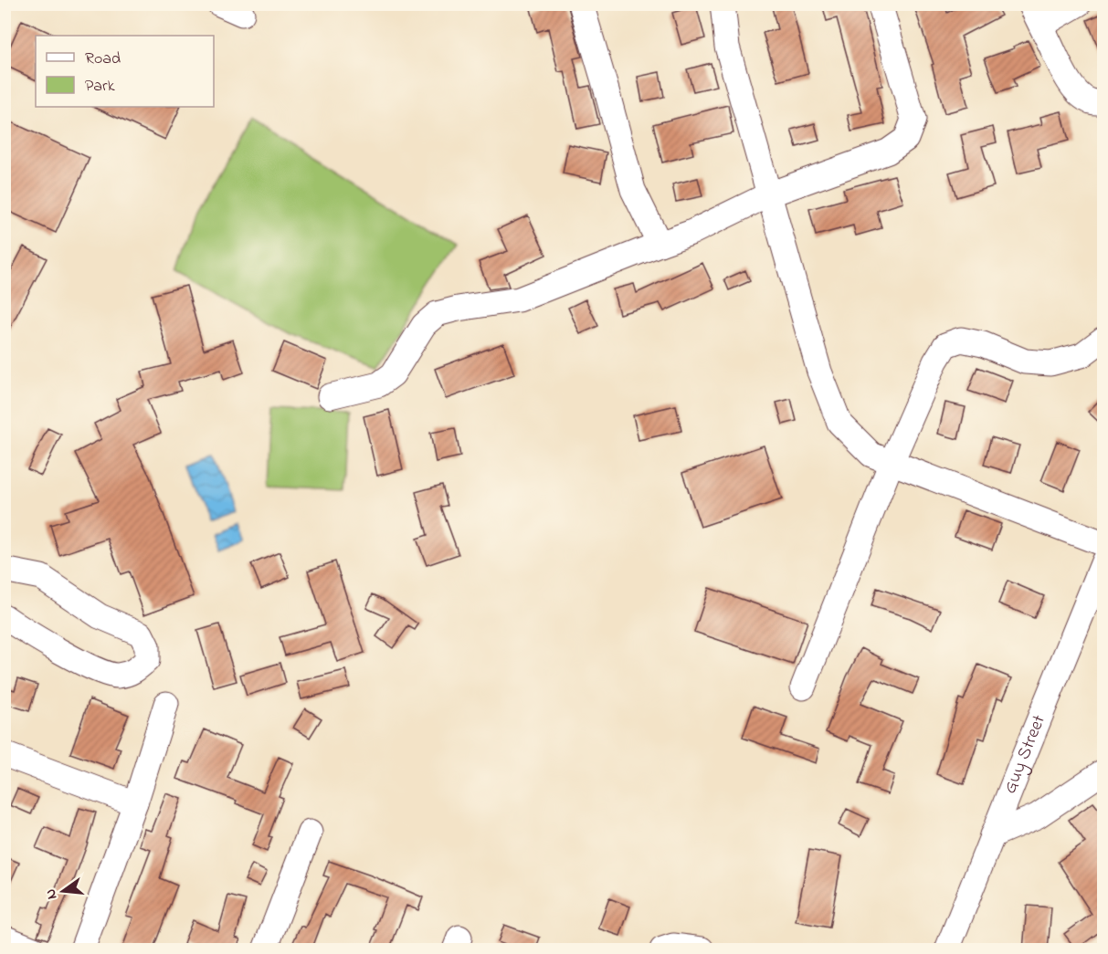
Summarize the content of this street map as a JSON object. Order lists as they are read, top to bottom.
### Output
{
  "streets": {
    "street": ["Guy Street"]
  },
  "legend": ["Road", "Park"],
  "north": "left"
}
